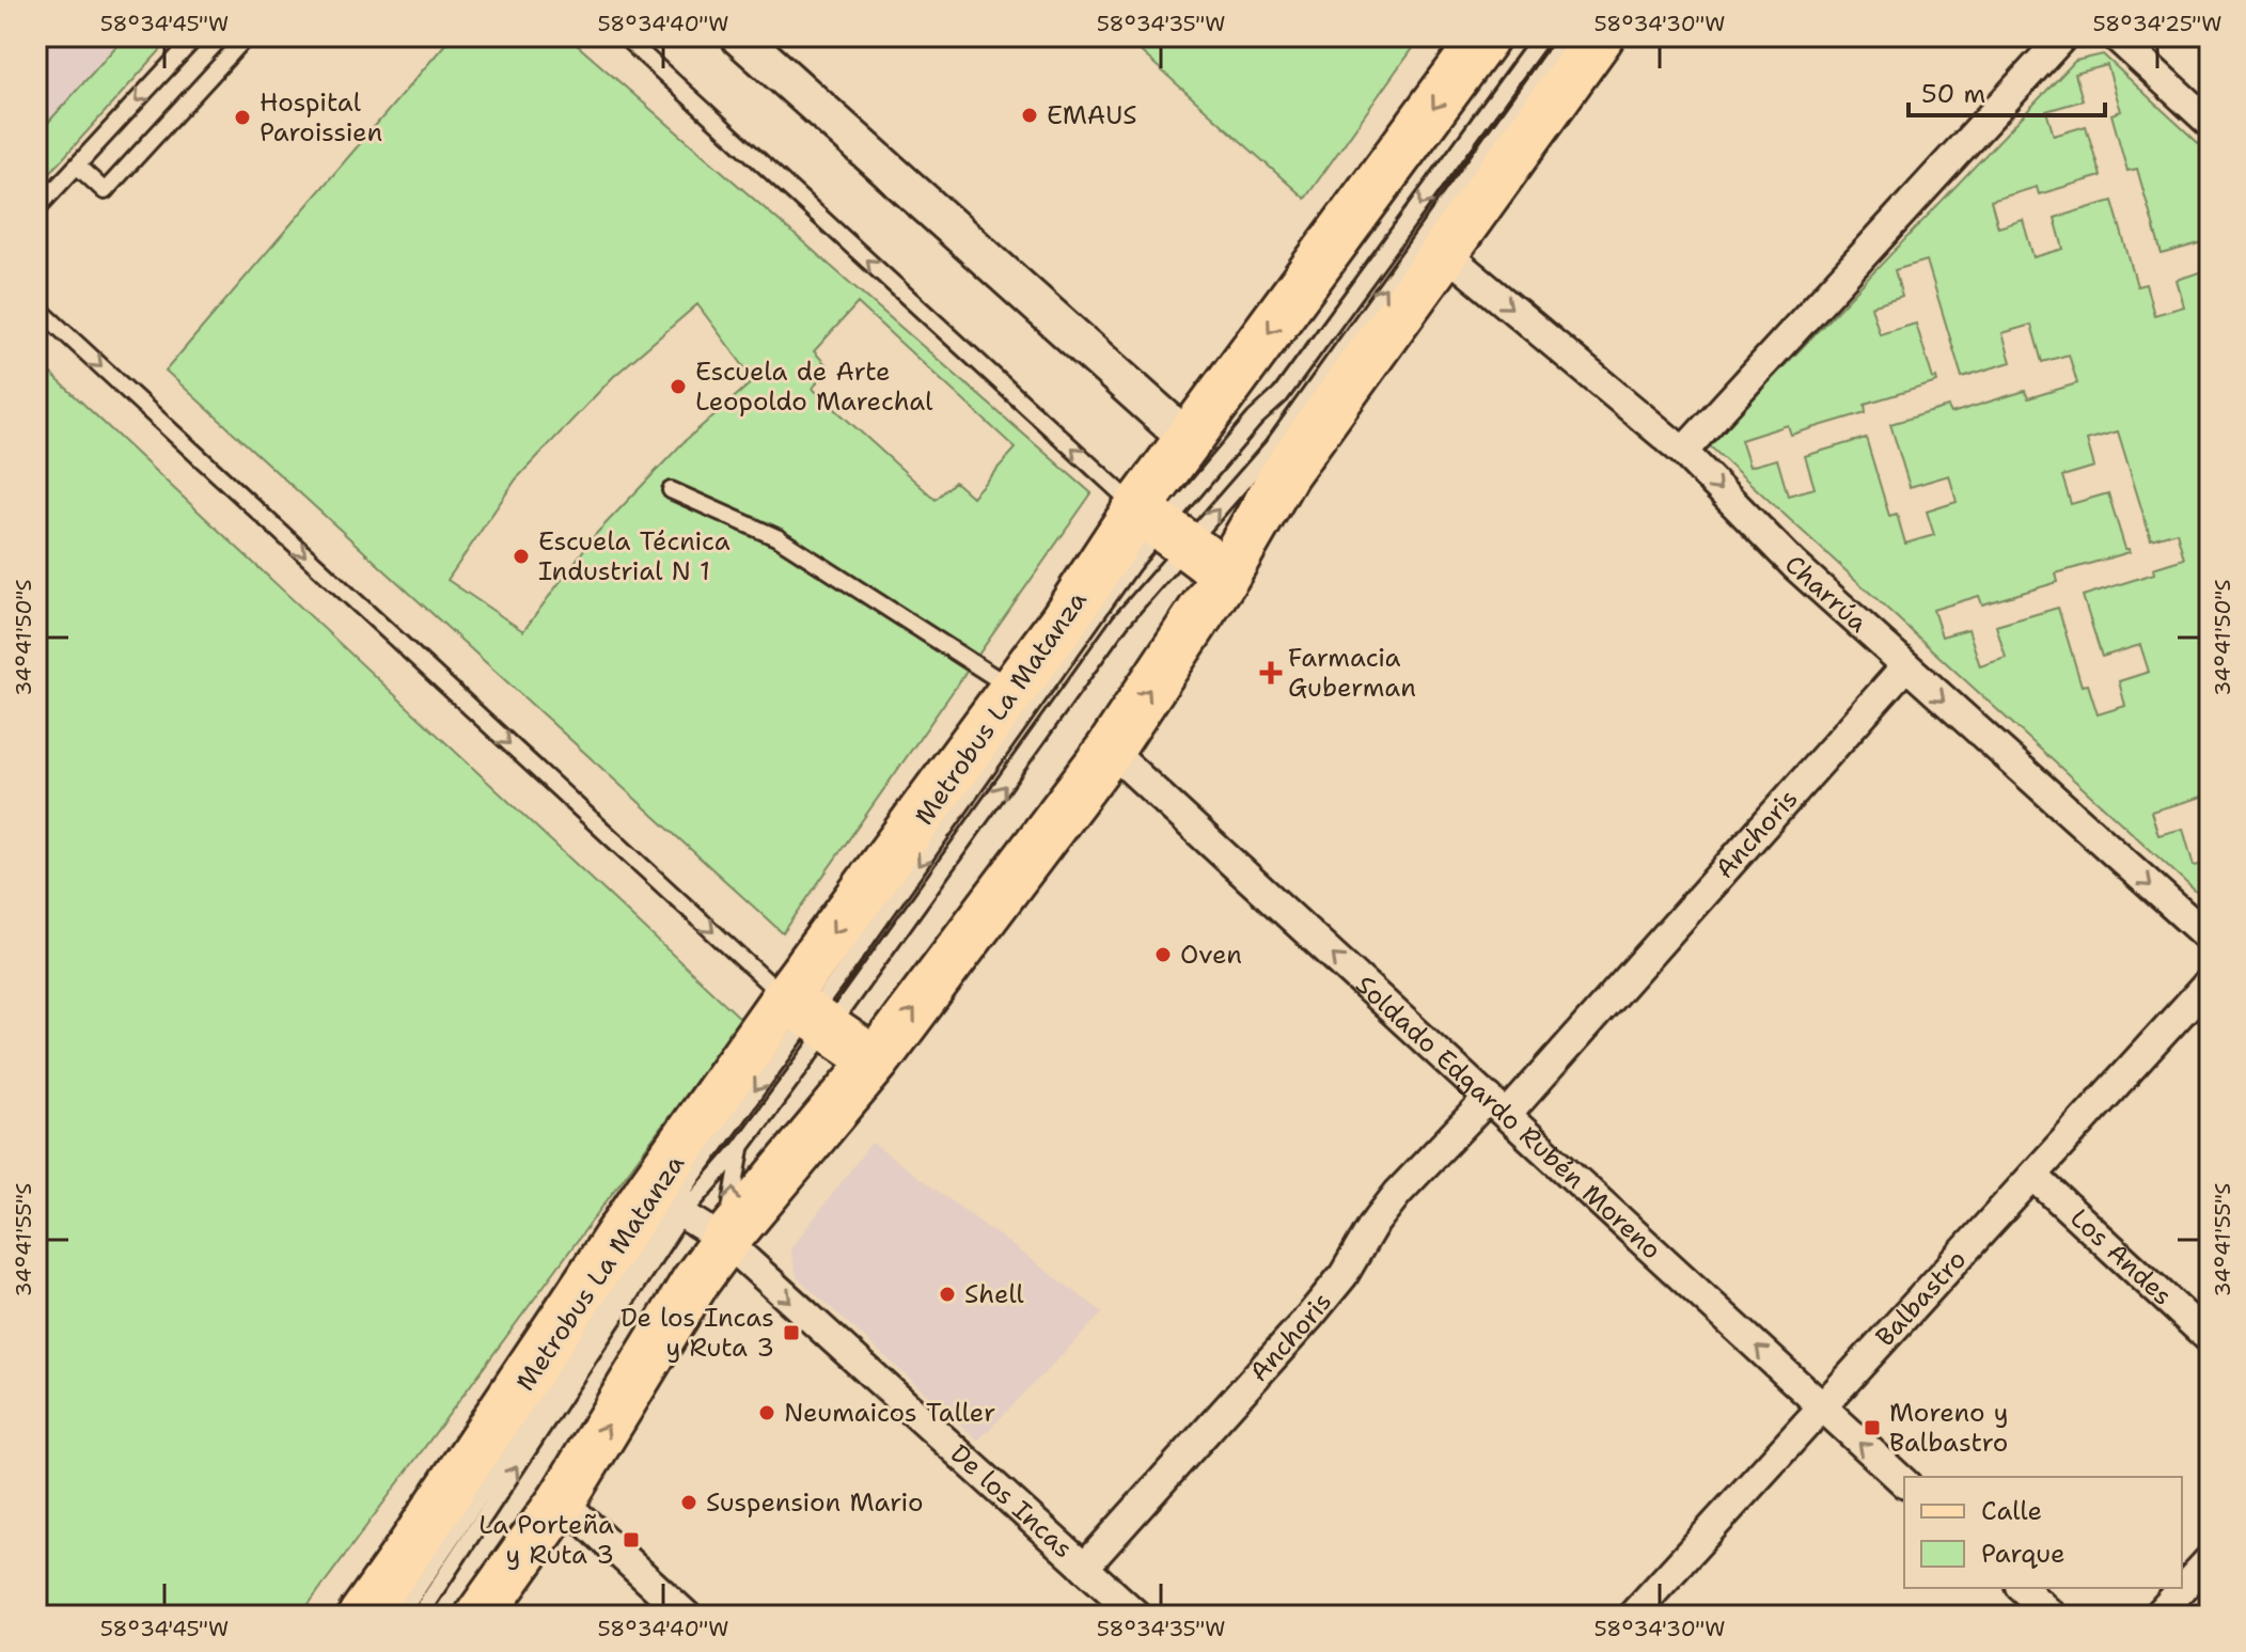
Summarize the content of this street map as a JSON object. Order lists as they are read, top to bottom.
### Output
{
  "streets": {
    "street": [
      "Charrúa",
      "Anchoris",
      "Soldado Edgardo Rubén Moreno",
      "Los Andes",
      "Balbastro",
      "De los Incas"
    ],
    "lane": ["Metrobus La Matanza"]
  },
  "crossings": [
    ["Charrúa", "Anchoris"],
    ["Metrobus La Matanza", "De los Incas"],
    ["Anchoris", "Soldado Edgardo Rubén Moreno"],
    ["Anchoris", "De los Incas"],
    ["Soldado Edgardo Rubén Moreno", "Balbastro"],
    ["Los Andes", "Balbastro"]
  ],
  "one_way": ["Charrúa", "Soldado Edgardo Rubén Moreno", "De los Incas"],
  "places": {
    "other": [
      "EMAUS",
      "Hospital Paroissien",
      "Escuela de Arte Leopoldo Marechal",
      "Escuela Técnica Industrial N 1",
      "Oven",
      "Shell",
      "Neumaicos Taller",
      "Suspension Mario"
    ],
    "health": ["Farmacia Guberman"],
    "transit": ["De los Incas y Ruta 3", "Moreno y Balbastro", "La Porteña y Ruta 3"]
  },
  "legend": ["Calle", "Parque"],
  "scale_bar": "50 m",
  "coordinates": [
    "58°34'45\"W",
    "58°34'40\"W",
    "58°34'35\"W",
    "58°34'30\"W",
    "58°34'25\"W",
    "34°41'50\"S",
    "34°41'55\"S"
  ]
}
